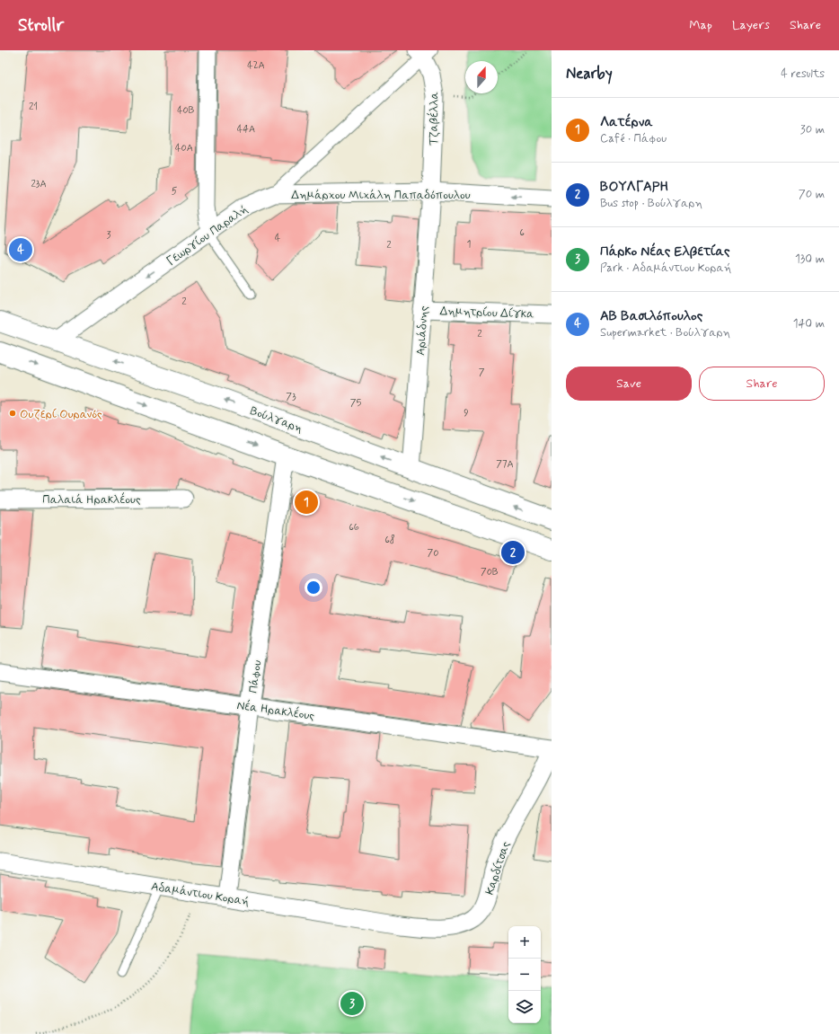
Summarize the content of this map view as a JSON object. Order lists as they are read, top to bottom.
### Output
{
  "streets": {
    "main road": ["Βούλγαρη"],
    "street": [
      "Τζαβέλλα",
      "Δημάρχου Μιχάλη Παπαδόπουλου",
      "Γεωργίου Παραλή",
      "Δημητρίου Δίγκα",
      "Αριάδνης",
      "Παλαιά Ηρακλέους",
      "Πάφου",
      "Νέα Ηρακλέους",
      "Καρδίτσας",
      "Αδαμάντιου Κοραή"
    ]
  },
  "crossings": [
    ["Τζαβέλλα", "Δημάρχου Μιχάλη Παπαδόπουλου"],
    ["Τζαβέλλα", "Γεωργίου Παραλή"],
    ["Τζαβέλλα", "Αριάδνης"],
    ["Δημάρχου Μιχάλη Παπαδόπουλου", "Γεωργίου Παραλή"],
    ["Δημάρχου Μιχάλη Παπαδόπουλου", "Αριάδνης"],
    ["Γεωργίου Παραλή", "Βούλγαρη"],
    ["Δημητρίου Δίγκα", "Αριάδνης"],
    ["Αριάδνης", "Βούλγαρη"],
    ["Πάφου", "Νέα Ηρακλέους"],
    ["Πάφου", "Αδαμάντιου Κοραή"],
    ["Νέα Ηρακλέους", "Καρδίτσας"],
    ["Καρδίτσας", "Αδαμάντιου Κοραή"]
  ],
  "one_way": ["Δημάρχου Μιχάλη Παπαδόπουλου", "Γεωργίου Παραλή"],
  "places": ["Ουζερί Ουρανός"],
  "house_numbers": [
    "42Α",
    "21",
    "40Β",
    "44Α",
    "40Α",
    "23Α",
    "5",
    "6",
    "3",
    "4",
    "1",
    "2",
    "2",
    "2",
    "7",
    "73",
    "75",
    "9",
    "77Α",
    "66",
    "68",
    "70",
    "70Β"
  ],
  "north": "top",
  "page": {
    "header": "Strollr",
    "nav": ["Map", "Layers", "Share"],
    "heading": ["Nearby", "4 results"],
    "list": [
      {
        "mark": "1",
        "name": "Λατέρνα",
        "note": "Café · Πάφου",
        "value": "30 m"
      },
      {
        "mark": "2",
        "name": "ΒΟΥΛΓΑΡΗ",
        "note": "Bus stop · Βούλγαρη",
        "value": "70 m"
      },
      {
        "mark": "3",
        "name": "Πάρκο Νέας Ελβετίας",
        "note": "Park · Αδαμάντιου Κοραή",
        "value": "130 m"
      },
      {
        "mark": "4",
        "name": "ΑΒ Βασιλόπουλος",
        "note": "Supermarket · Βούλγαρη",
        "value": "140 m"
      }
    ],
    "pins": [
      "4",
      "1",
      "2",
      "3"
    ],
    "buttons": ["Save", "Share"],
    "map_buttons": ["+", "−"]
  }
}
